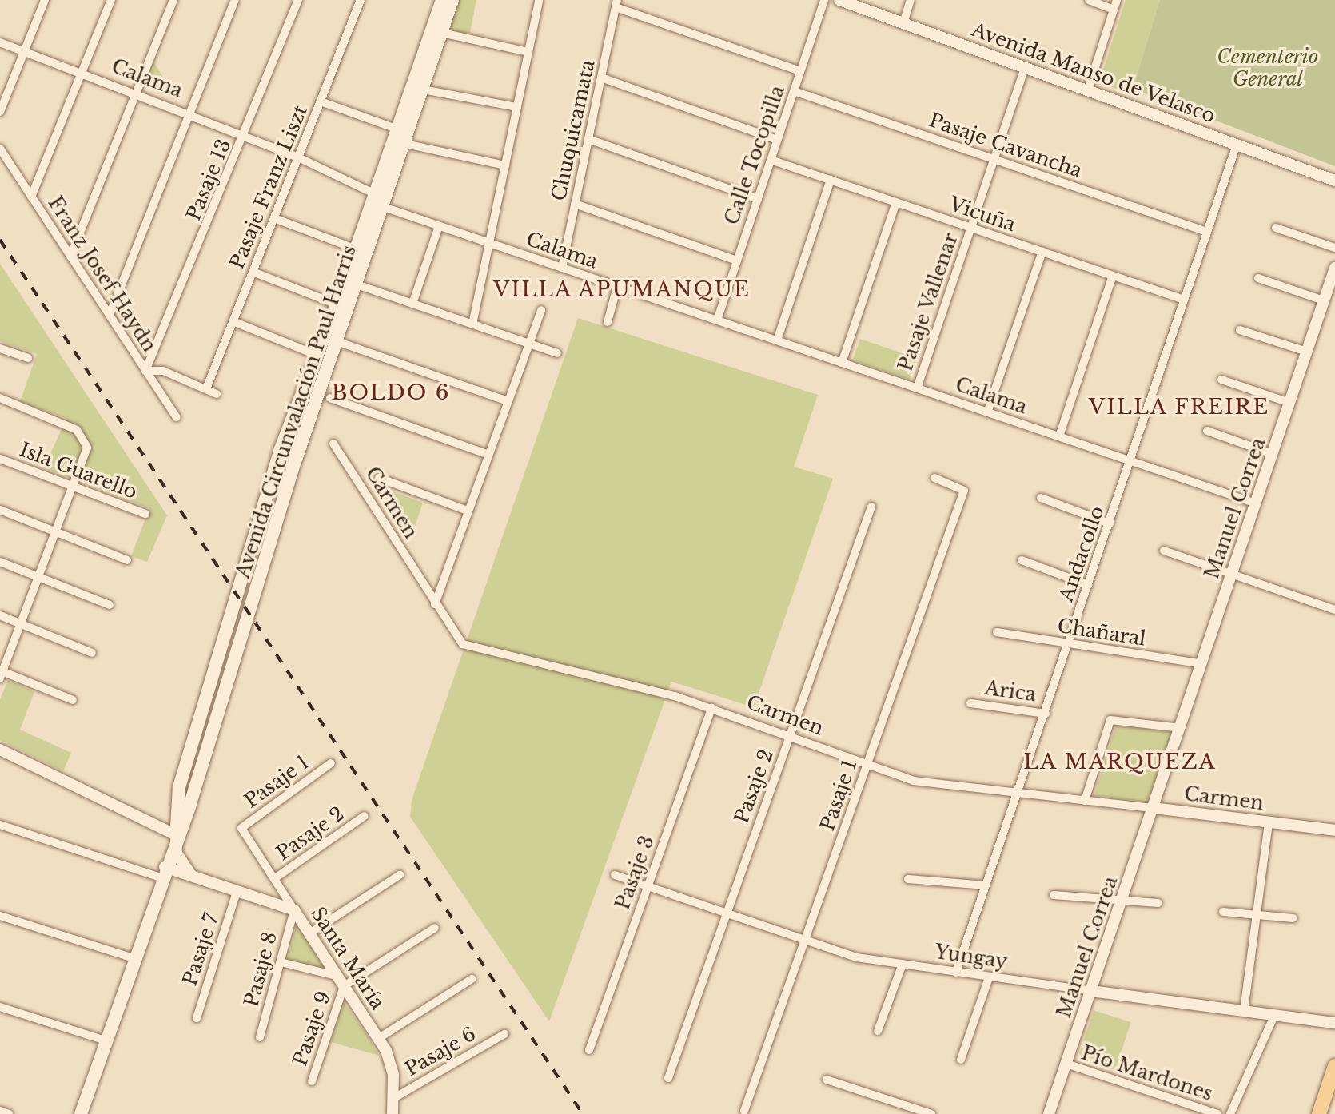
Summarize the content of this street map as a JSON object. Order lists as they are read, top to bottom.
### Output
{
  "streets": {
    "main road": ["Avenida Circunvalación Paul Harris"],
    "street": [
      "Avenida Manso de Velasco",
      "Calama",
      "Chuquicamata",
      "Pasaje Cavancha",
      "Calle Tocopilla",
      "Pasaje 13",
      "Pasaje Franz Liszt",
      "Vicuña",
      "Franz Josef Haydn",
      "Pasaje Vallenar",
      "Isla Guarello",
      "Carmen",
      "Manuel Correa",
      "Andacollo",
      "Chañaral",
      "Arica",
      "Pasaje 1",
      "Pasaje 2",
      "Pasaje 3",
      "Pasaje 7",
      "Yungay",
      "Santa María",
      "Pasaje 8",
      "Pasaje 9",
      "Pasaje 6",
      "Pío Mardones"
    ]
  },
  "crossings": [
    ["Avenida Manso de Velasco", "Pasaje Vallenar"],
    ["Avenida Manso de Velasco", "Andacollo"],
    ["Calama", "Chuquicamata"],
    ["Calama", "Calle Tocopilla"],
    ["Calama", "Pasaje 13"],
    ["Calama", "Pasaje Franz Liszt"],
    ["Calama", "Pasaje Vallenar"],
    ["Calama", "Avenida Circunvalación Paul Harris"],
    ["Calama", "Manuel Correa"],
    ["Calama", "Andacollo"],
    ["Pasaje Cavancha", "Calle Tocopilla"],
    ["Pasaje Cavancha", "Pasaje Vallenar"],
    ["Pasaje Cavancha", "Andacollo"],
    ["Calle Tocopilla", "Vicuña"],
    ["Pasaje 13", "Franz Josef Haydn"],
    ["Vicuña", "Pasaje Vallenar"],
    ["Vicuña", "Andacollo"],
    ["Avenida Circunvalación Paul Harris", "Santa María"],
    ["Carmen", "Manuel Correa"],
    ["Carmen", "Andacollo"],
    ["Carmen", "Pasaje 1"],
    ["Carmen", "Pasaje 2"],
    ["Carmen", "Pasaje 3"],
    ["Manuel Correa", "Chañaral"],
    ["Manuel Correa", "Yungay"],
    ["Manuel Correa", "Pío Mardones"],
    ["Andacollo", "Chañaral"],
    ["Andacollo", "Arica"],
    ["Andacollo", "Yungay"],
    ["Pasaje 1", "Pasaje 2"],
    ["Pasaje 1", "Yungay"],
    ["Pasaje 2", "Yungay"],
    ["Pasaje 3", "Yungay"],
    ["Pasaje 7", "Santa María"],
    ["Santa María", "Pasaje 8"],
    ["Santa María", "Pasaje 9"],
    ["Santa María", "Pasaje 6"]
  ],
  "districts": [
    "VILLA APUMANQUE",
    "BOLDO 6",
    "VILLA FREIRE",
    "LA MARQUEZA"
  ],
  "parks": ["Cementerio General"]
}
